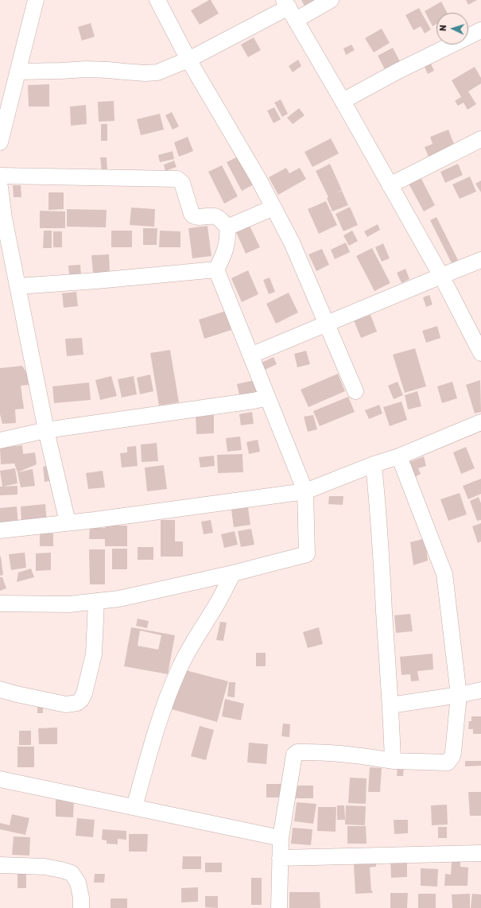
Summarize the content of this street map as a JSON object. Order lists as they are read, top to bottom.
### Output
{
  "north": "left"
}
